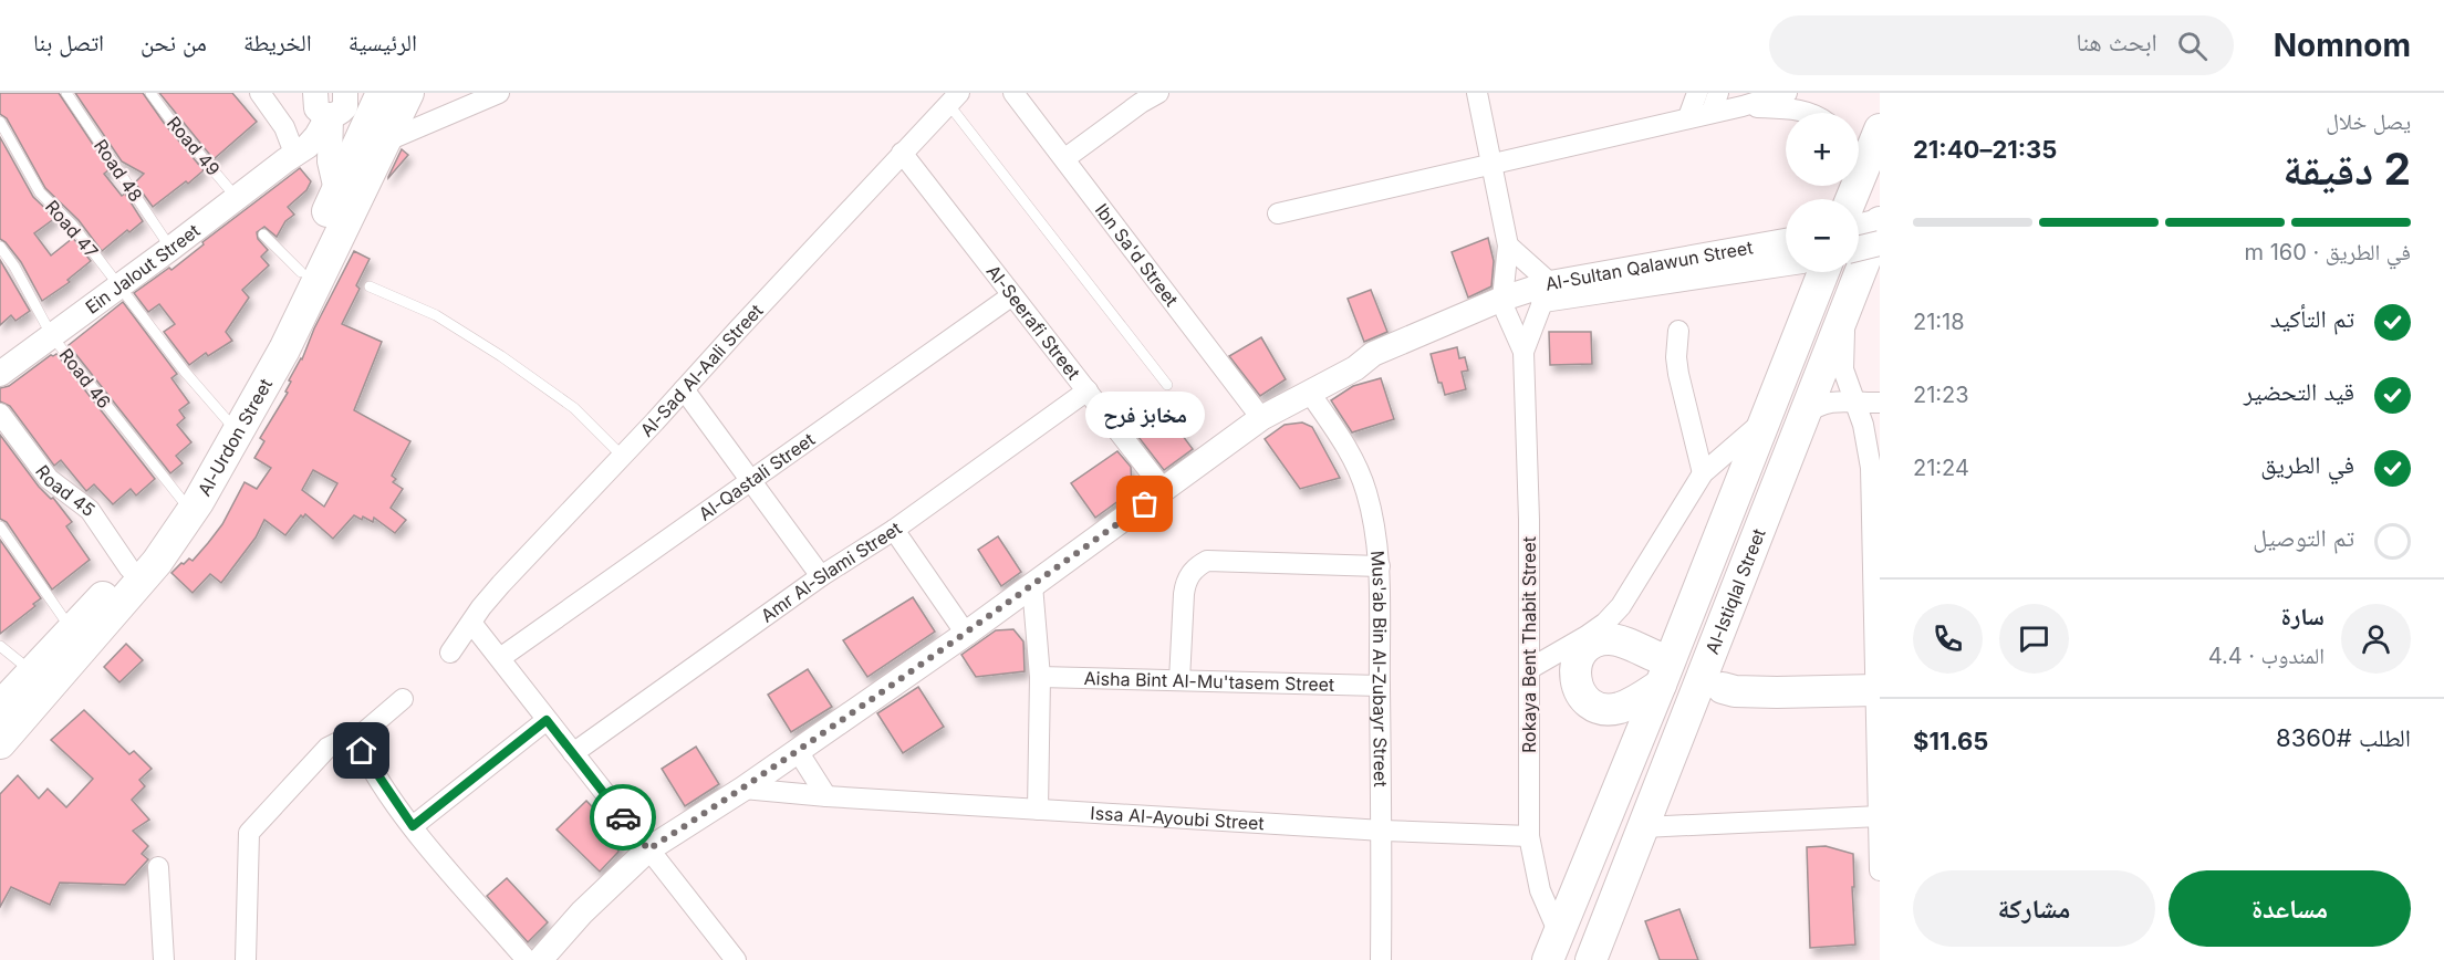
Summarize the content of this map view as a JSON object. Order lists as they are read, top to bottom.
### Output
{
  "streets": {
    "highway": ["Al-Urdon Street", "Al-Istiqlal Street"],
    "street": [
      "Ibn Sa'd Street",
      "Al-Sultan Qalawun Street",
      "Ein Jalout Street",
      "Al-Seerafi Street",
      "Al-Sad Al-Aali Street",
      "Al-Qastali Street",
      "Road 45",
      "Amr Al-Slami Street",
      "Rokaya Bent Thabit Street",
      "Mus'ab Bin Al-Zubayr Street",
      "Aisha Bint Al-Mu'tasem Street",
      "Issa Al-Ayoubi Street"
    ],
    "lane": [
      "Road 49",
      "Road 48",
      "Road 47",
      "Road 46"
    ]
  },
  "crossings": [
    ["Road 49", "Ein Jalout Street"],
    ["Road 48", "Ein Jalout Street"],
    ["Road 47", "Ein Jalout Street"],
    ["Road 47", "Al-Urdon Street"],
    ["Ibn Sa'd Street", "Al-Sultan Qalawun Street"],
    ["Al-Sultan Qalawun Street", "Al-Seerafi Street"],
    ["Al-Sultan Qalawun Street", "Rokaya Bent Thabit Street"],
    ["Al-Sultan Qalawun Street", "Mus'ab Bin Al-Zubayr Street"],
    ["Al-Sultan Qalawun Street", "Issa Al-Ayoubi Street"],
    ["Ein Jalout Street", "Road 46"],
    ["Al-Seerafi Street", "Al-Sad Al-Aali Street"],
    ["Al-Seerafi Street", "Al-Qastali Street"],
    ["Al-Seerafi Street", "Amr Al-Slami Street"],
    ["Road 46", "Al-Urdon Street"],
    ["Al-Urdon Street", "Road 45"],
    ["Al-Istiqlal Street", "Rokaya Bent Thabit Street"],
    ["Rokaya Bent Thabit Street", "Issa Al-Ayoubi Street"],
    ["Mus'ab Bin Al-Zubayr Street", "Aisha Bint Al-Mu'tasem Street"],
    ["Mus'ab Bin Al-Zubayr Street", "Issa Al-Ayoubi Street"]
  ],
  "places": ["مخابز فرح"],
  "page": {
    "header": "Nomnom",
    "search": "ابحث هنا",
    "nav": [
      "الرئيسية",
      "الخريطة",
      "من نحن",
      "اتصل بنا"
    ],
    "heading": ["2 دقيقة", "يصل خلال", "21:35–21:40"],
    "panel": [
      "سارة",
      "المندوب · 4.4",
      "الطلب #8360",
      "$11.65"
    ],
    "map_buttons": ["+", "−"],
    "bar": "في الطريق · 160 m",
    "list": [
      ["تم التأكيد", "21:18"],
      ["قيد التحضير", "21:23"],
      ["في الطريق", "21:24"],
      "تم التوصيل"
    ],
    "bubble": "مخابز فرح",
    "buttons": ["مساعدة", "مشاركة"]
  }
}
